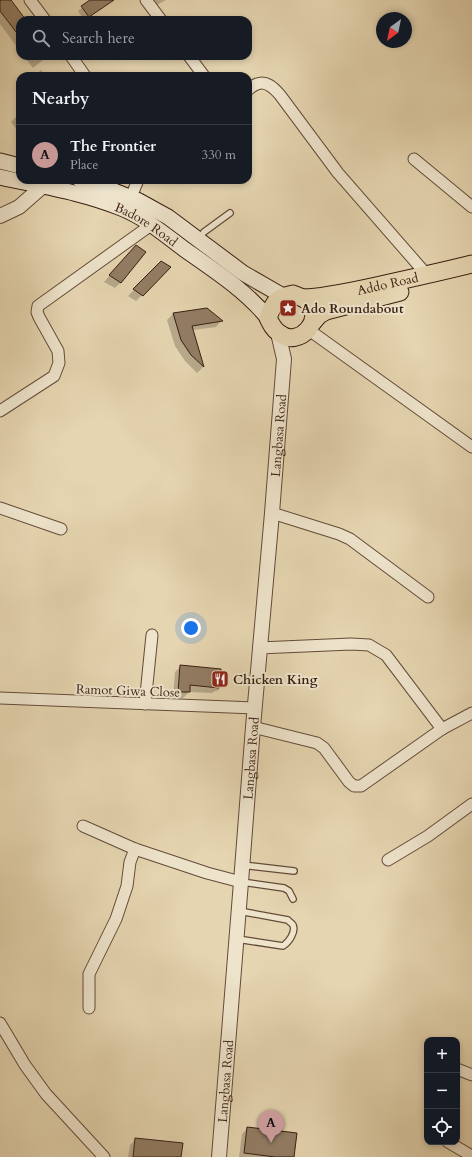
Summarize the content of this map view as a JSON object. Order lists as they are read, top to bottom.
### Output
{
  "streets": {
    "main road": ["Badore Road", "Addo Road"],
    "street": ["Langbasa Road", "Ramot Giwa Close"]
  },
  "crossings": [
    ["Badore Road", "Addo Road"],
    ["Langbasa Road", "Ramot Giwa Close"]
  ],
  "places": {
    "place": ["Ado Roundabout"],
    "restaurant": ["Chicken King"]
  },
  "north": "bottom left",
  "page": {
    "search": "Search here",
    "heading": "Nearby",
    "list": [
      {
        "mark": "A",
        "name": "The Frontier",
        "note": "Place",
        "value": "330 m"
      }
    ],
    "map_buttons": ["+", "−"],
    "pins": "A"
  }
}
